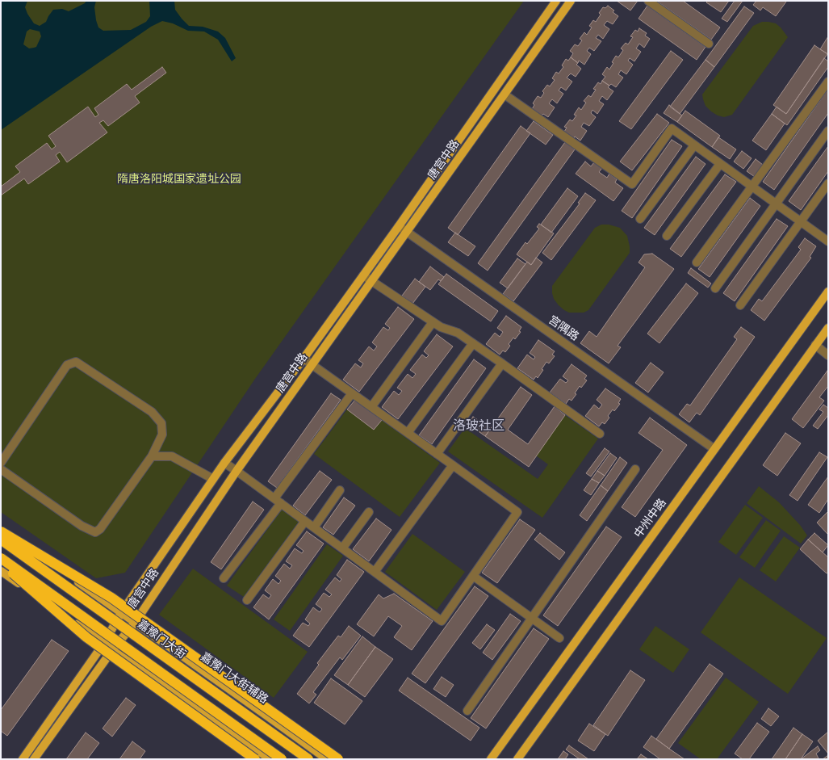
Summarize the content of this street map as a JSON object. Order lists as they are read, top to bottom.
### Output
{
  "streets": {
    "highway": ["嘉豫门大街"],
    "main road": ["唐宫中路", "中州中路", "嘉豫门大街辅路"],
    "street": ["宫隅路"]
  },
  "crossings": [
    ["唐宫中路", "宫隅路"],
    ["唐宫中路", "嘉豫门大街辅路"],
    ["宫隅路", "中州中路"]
  ],
  "districts": ["洛玻社区"],
  "parks": ["隋唐洛阳城国家遗址公园"]
}
